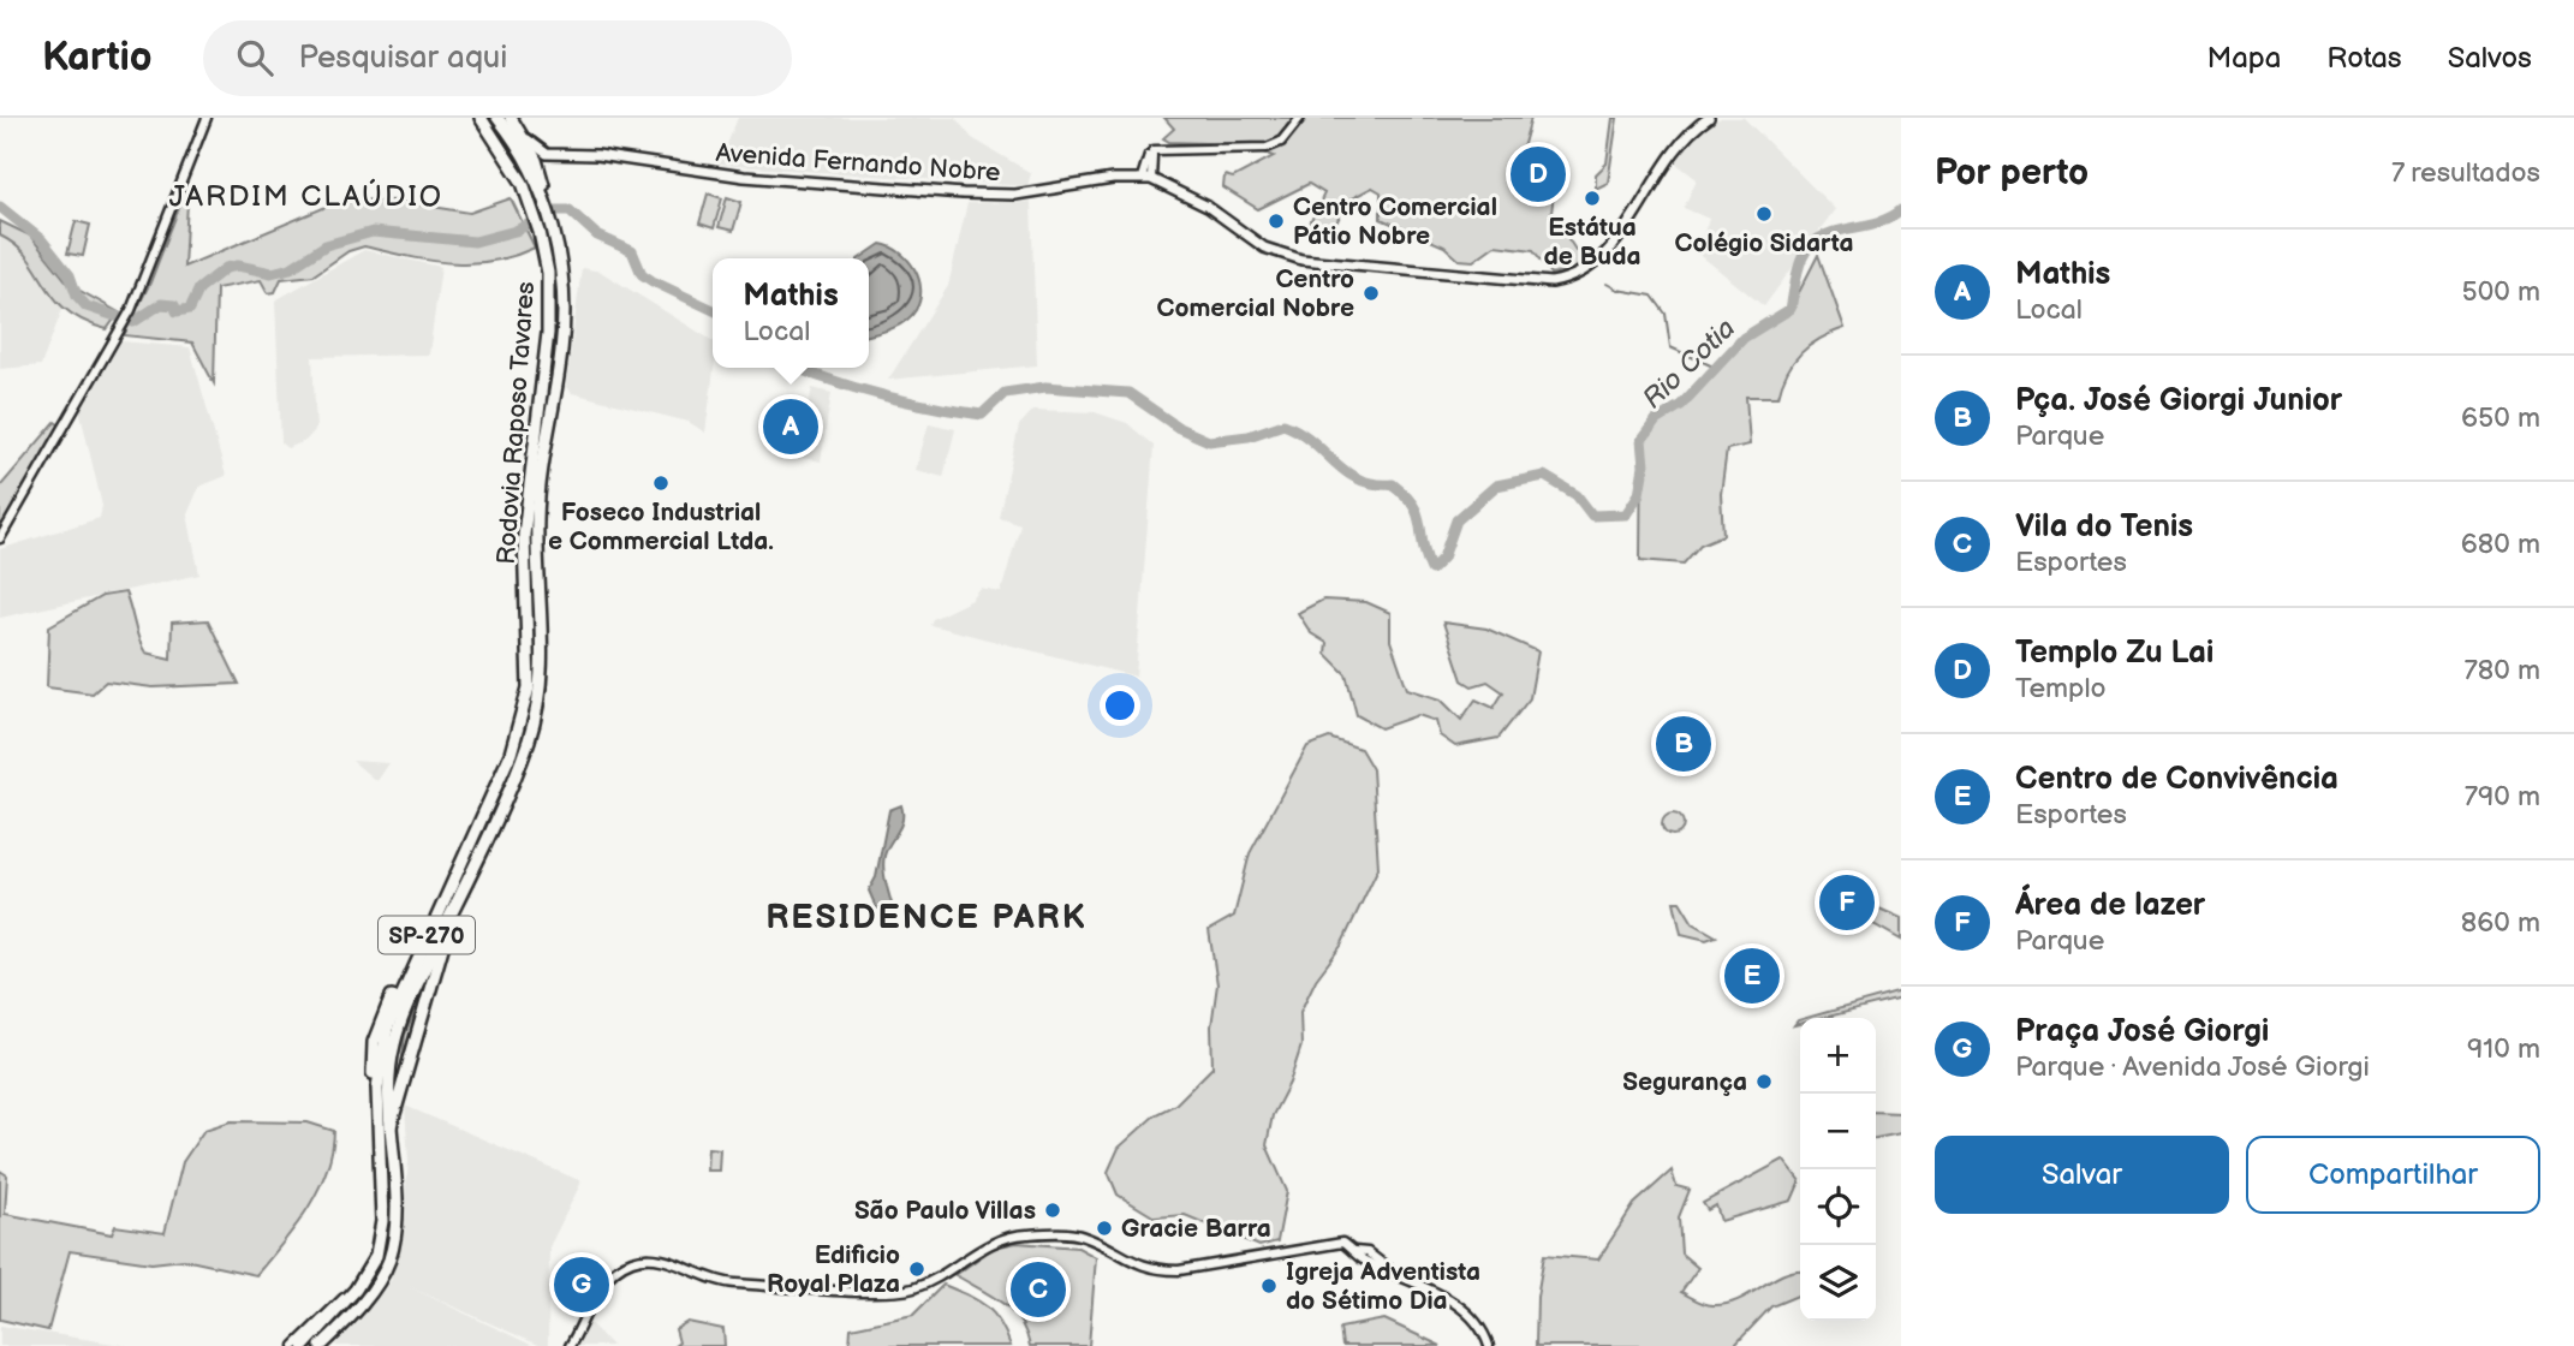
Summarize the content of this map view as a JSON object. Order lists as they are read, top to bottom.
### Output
{
  "streets": {
    "highway": ["Rodovia Raposo Tavares", "SP-270"],
    "main road": ["Avenida Fernando Nobre"]
  },
  "districts": ["JARDIM CLAÚDIO", "RESIDENCE PARK"],
  "water": ["Rio Cotia"],
  "places": [
    "Estátua de Buda",
    "Colégio Sidarta",
    "Centro Comercial Pátio Nobre",
    "Centro Comercial Nobre",
    "Foseco Industrial e Commercial Ltda.",
    "Segurança",
    "São Paulo Villas",
    "Gracie Barra",
    "Edificio Royal Plaza",
    "Igreja Adventista do Sétimo Dia"
  ],
  "page": {
    "header": "Kartio",
    "search": "Pesquisar aqui",
    "nav": ["Mapa", "Rotas", "Salvos"],
    "heading": ["Por perto", "7 resultados"],
    "pins": [
      "D",
      "A",
      "B",
      "F",
      "E",
      "G",
      "C"
    ],
    "list": [
      {
        "mark": "A",
        "name": "Mathis",
        "note": "Local",
        "value": "500 m"
      },
      {
        "mark": "B",
        "name": "Pça. José Giorgi Junior",
        "note": "Parque",
        "value": "650 m"
      },
      {
        "mark": "C",
        "name": "Vila do Tenis",
        "note": "Esportes",
        "value": "680 m"
      },
      {
        "mark": "D",
        "name": "Templo Zu Lai",
        "note": "Templo",
        "value": "780 m"
      },
      {
        "mark": "E",
        "name": "Centro de Convivência",
        "note": "Esportes",
        "value": "790 m"
      },
      {
        "mark": "F",
        "name": "Área de lazer",
        "note": "Parque",
        "value": "860 m"
      },
      {
        "mark": "G",
        "name": "Praça José Giorgi",
        "note": "Parque · Avenida José Giorgi",
        "value": "910 m"
      }
    ],
    "popup": ["Mathis", "Local"],
    "map_buttons": ["+", "−"],
    "buttons": ["Salvar", "Compartilhar"]
  }
}
